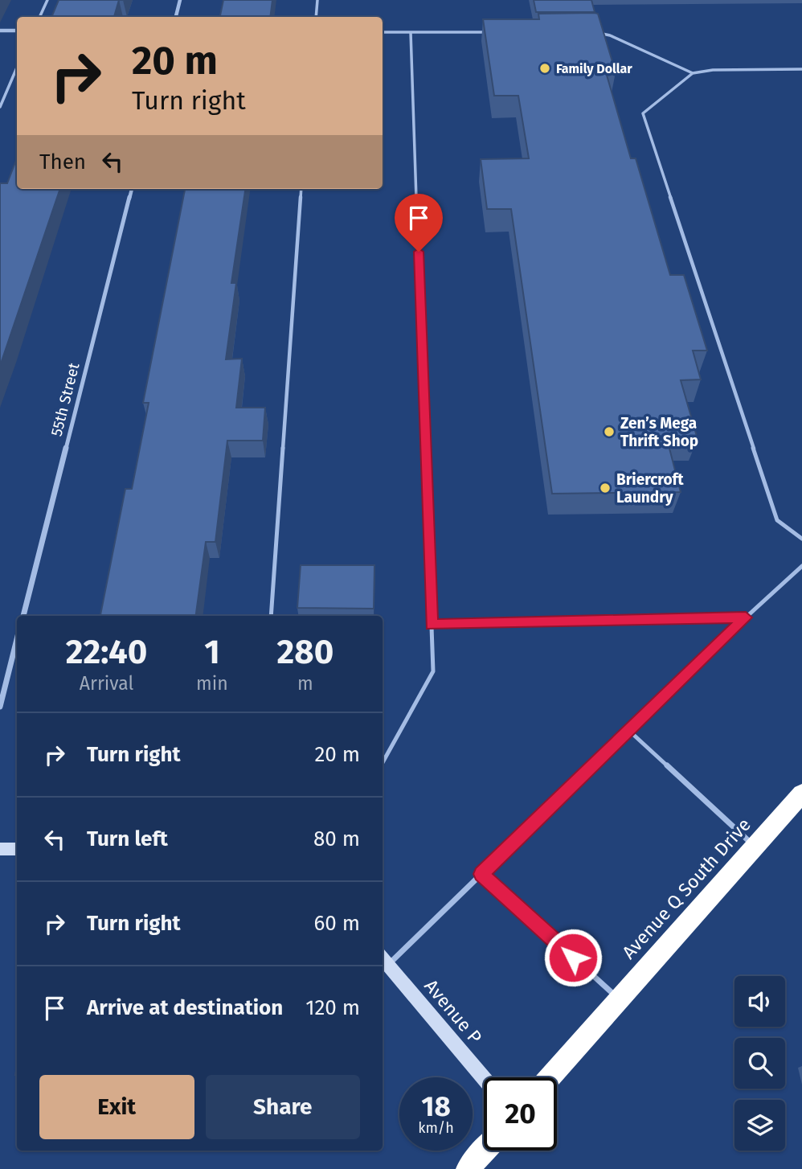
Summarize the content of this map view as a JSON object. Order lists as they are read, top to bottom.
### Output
{
  "streets": {
    "highway": ["Avenue Q South Drive"],
    "street": ["55th Street", "Avenue P"]
  },
  "places": ["Family Dollar", "Zen’s Mega Thrift Shop", "Briercroft Laundry"],
  "page": {
    "turn": ["20 m", "Turn right"],
    "then": "Then",
    "eta": [
      "22:40",
      "Arrival",
      "1",
      "min",
      "280",
      "m"
    ],
    "list": [
      {
        "name": "Turn right",
        "value": "20 m"
      },
      {
        "name": "Turn left",
        "value": "80 m"
      },
      {
        "name": "Turn right",
        "value": "60 m"
      },
      {
        "name": "Arrive at destination",
        "value": "120 m"
      }
    ],
    "buttons": ["Exit", "Share"],
    "speed": "18 km/h",
    "limit": "20"
  }
}
